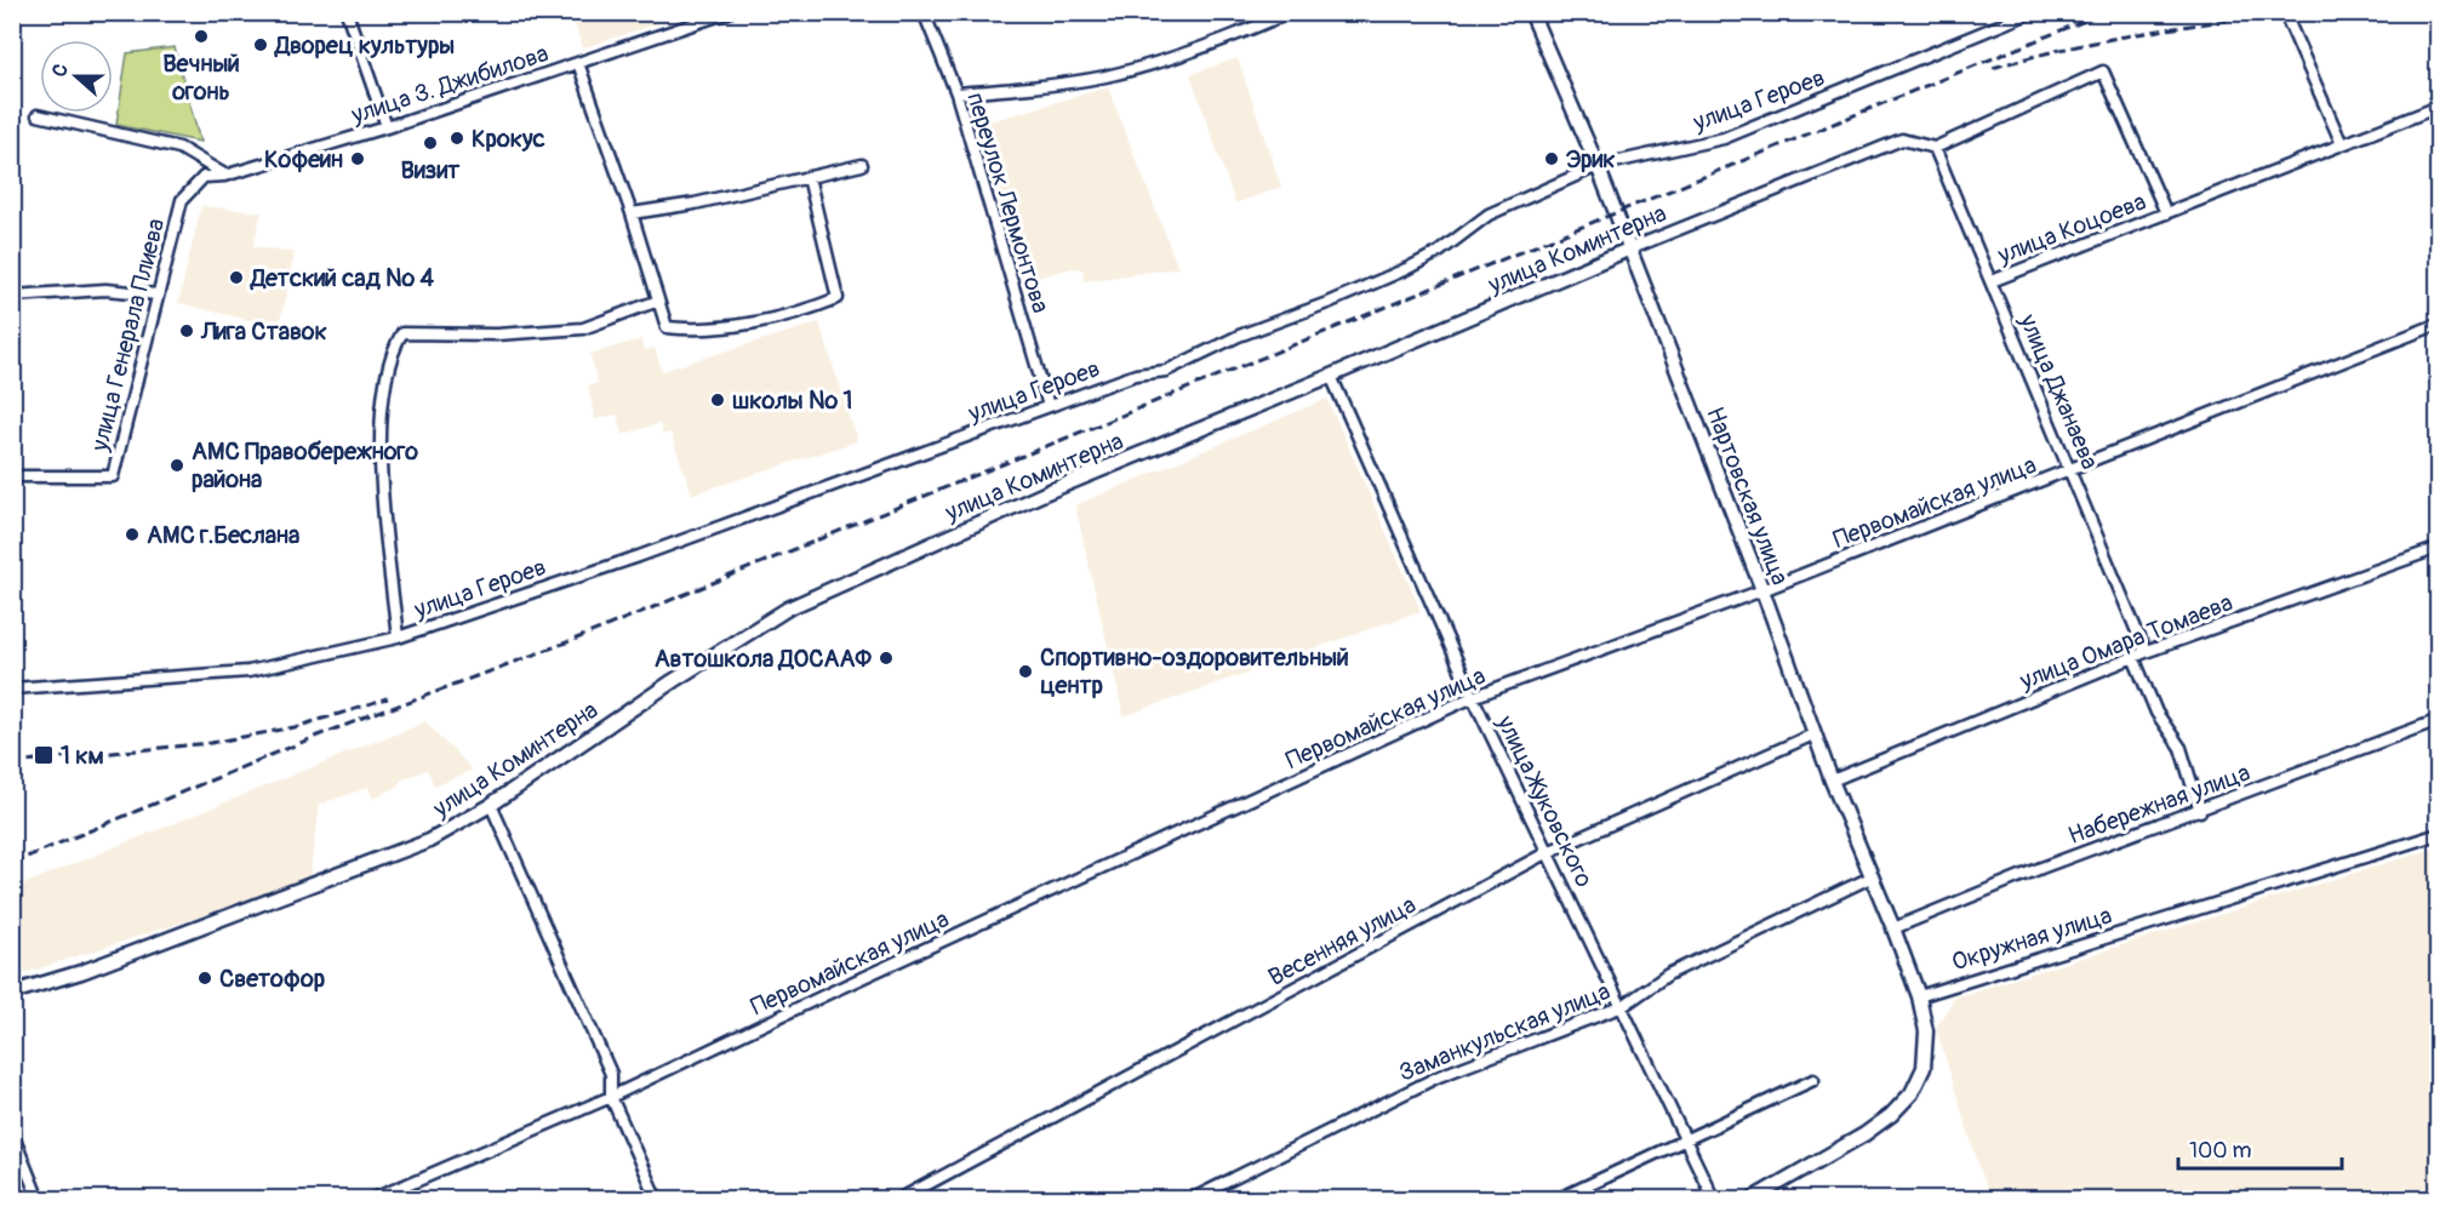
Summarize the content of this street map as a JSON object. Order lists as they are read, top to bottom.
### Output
{
  "streets": {
    "street": [
      "улица З. Джибилова",
      "улица Героев",
      "переулок Лермонтова",
      "улица Коцоева",
      "улица Коминтерна",
      "улица Генерала Плиева",
      "улица Джанаева",
      "Нартовская улица",
      "Первомайская улица",
      "улица Омара Томаева",
      "улица Жуковского",
      "Набережная улица",
      "Окружная улица",
      "Весенняя улица",
      "Заманкульская улица"
    ]
  },
  "crossings": [
    ["улица З. Джибилова", "улица Генерала Плиева"],
    ["улица Героев", "переулок Лермонтова"],
    ["улица Героев", "Нартовская улица"],
    ["улица Коцоева", "улица Коминтерна"],
    ["улица Коцоева", "улица Джанаева"],
    ["улица Коминтерна", "улица Джанаева"],
    ["улица Коминтерна", "Нартовская улица"],
    ["улица Коминтерна", "улица Жуковского"],
    ["улица Джанаева", "Первомайская улица"],
    ["улица Джанаева", "улица Омара Томаева"],
    ["Нартовская улица", "Первомайская улица"],
    ["Нартовская улица", "улица Омара Томаева"],
    ["Нартовская улица", "Набережная улица"],
    ["Нартовская улица", "Окружная улица"],
    ["Нартовская улица", "Весенняя улица"],
    ["Нартовская улица", "Заманкульская улица"],
    ["Первомайская улица", "улица Жуковского"],
    ["улица Жуковского", "Весенняя улица"],
    ["улица Жуковского", "Заманкульская улица"]
  ],
  "places": {
    "other": [
      "Вечный огонь",
      "Дворец культуры",
      "Крокус",
      "Визит",
      "Кофеин",
      "Эрик",
      "Детский сад № 4",
      "Лига Ставок",
      "школы № 1",
      "АМС Правобережного района",
      "АМС г.Беслана",
      "Автошкола ДОСААФ",
      "Спортивно-оздоровительный центр",
      "Светофор"
    ],
    "transit": ["1 км"]
  },
  "scale_bar": "100 m",
  "north": "left"
}
